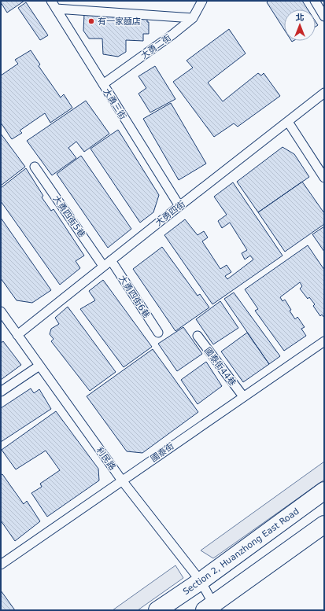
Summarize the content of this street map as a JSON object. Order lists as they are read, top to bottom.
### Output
{
  "streets": {
    "street": ["Section 2, Huanzhong East Road"],
    "lane": [
      "大勇二街",
      "大勇三街",
      "大勇四街",
      "大勇四街5巷",
      "大勇四街6巷",
      "國泰街44巷",
      "國泰街",
      "利民路"
    ]
  },
  "crossings": [
    ["大勇二街", "大勇三街"],
    ["大勇三街", "大勇四街"],
    ["大勇四街", "大勇四街5巷"],
    ["大勇四街", "大勇四街6巷"],
    ["大勇四街", "利民路"],
    ["國泰街44巷", "國泰街"],
    ["國泰街", "利民路"],
    ["利民路", "Section 2, Huanzhong East Road"]
  ],
  "places": ["有一家麵店"],
  "north": "top"
}
